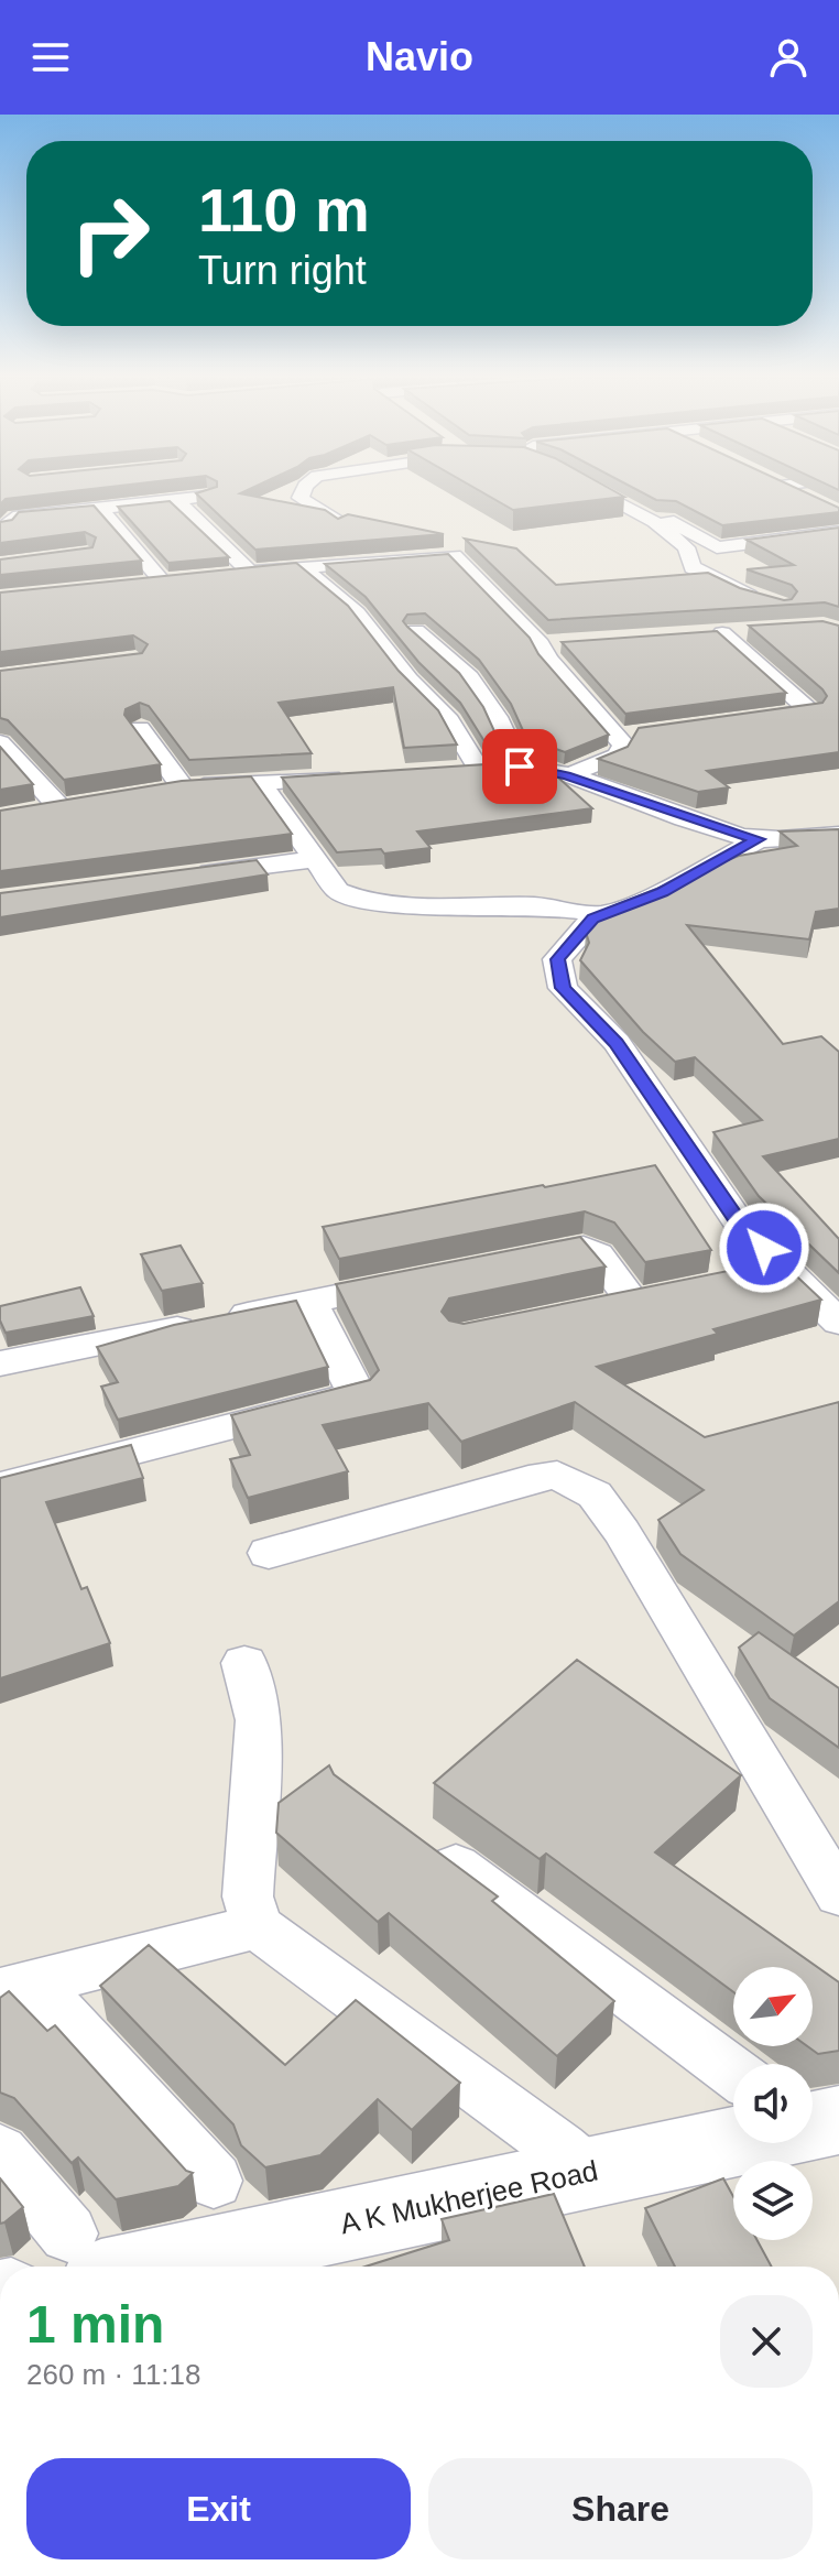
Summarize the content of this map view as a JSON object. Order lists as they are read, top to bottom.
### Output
{
  "streets": {
    "street": ["A K Mukherjee Road"]
  },
  "north": "top right",
  "page": {
    "header": "Navio",
    "turn": ["110 m", "Turn right"],
    "heading": ["1 min", "260 m · 11:18"],
    "buttons": ["Exit", "Share"]
  }
}
